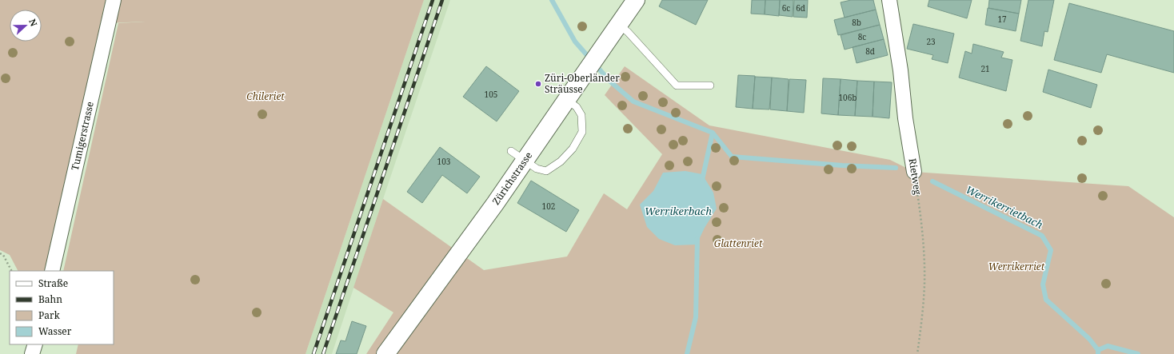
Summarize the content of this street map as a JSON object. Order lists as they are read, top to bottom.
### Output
{
  "streets": {
    "main road": ["Zürichstrasse"],
    "street": ["Tumigerstrasse", "Rietweg"]
  },
  "water": ["Werrikerrietbach", "Werrikerbach"],
  "parks": ["Chileriet", "Glattenriet", "Werrikerriet"],
  "places": ["Züri-Oberländer Sträusse"],
  "house_numbers": [
    "6c",
    "6d",
    "17",
    "8b",
    "8c",
    "23",
    "8d",
    "21",
    "105",
    "106b",
    "103",
    "102"
  ],
  "legend": [
    "Straße",
    "Bahn",
    "Park",
    "Wasser"
  ],
  "north": "right"
}
